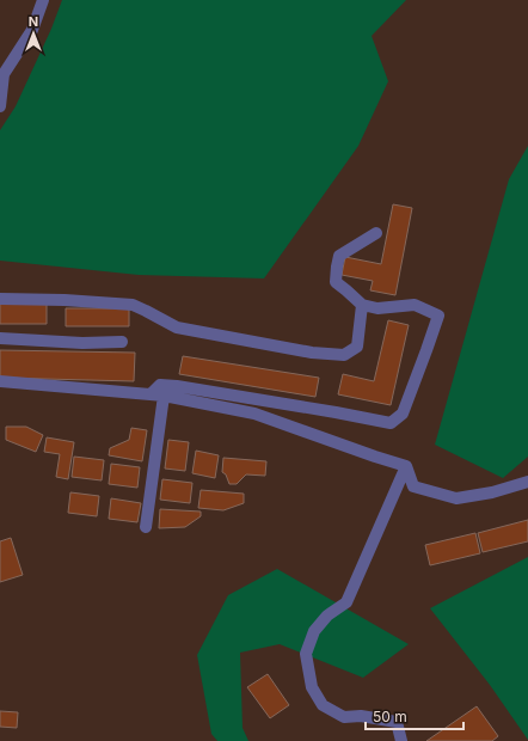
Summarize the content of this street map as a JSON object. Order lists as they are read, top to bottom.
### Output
{
  "scale_bar": "50 m",
  "north": "top"
}
